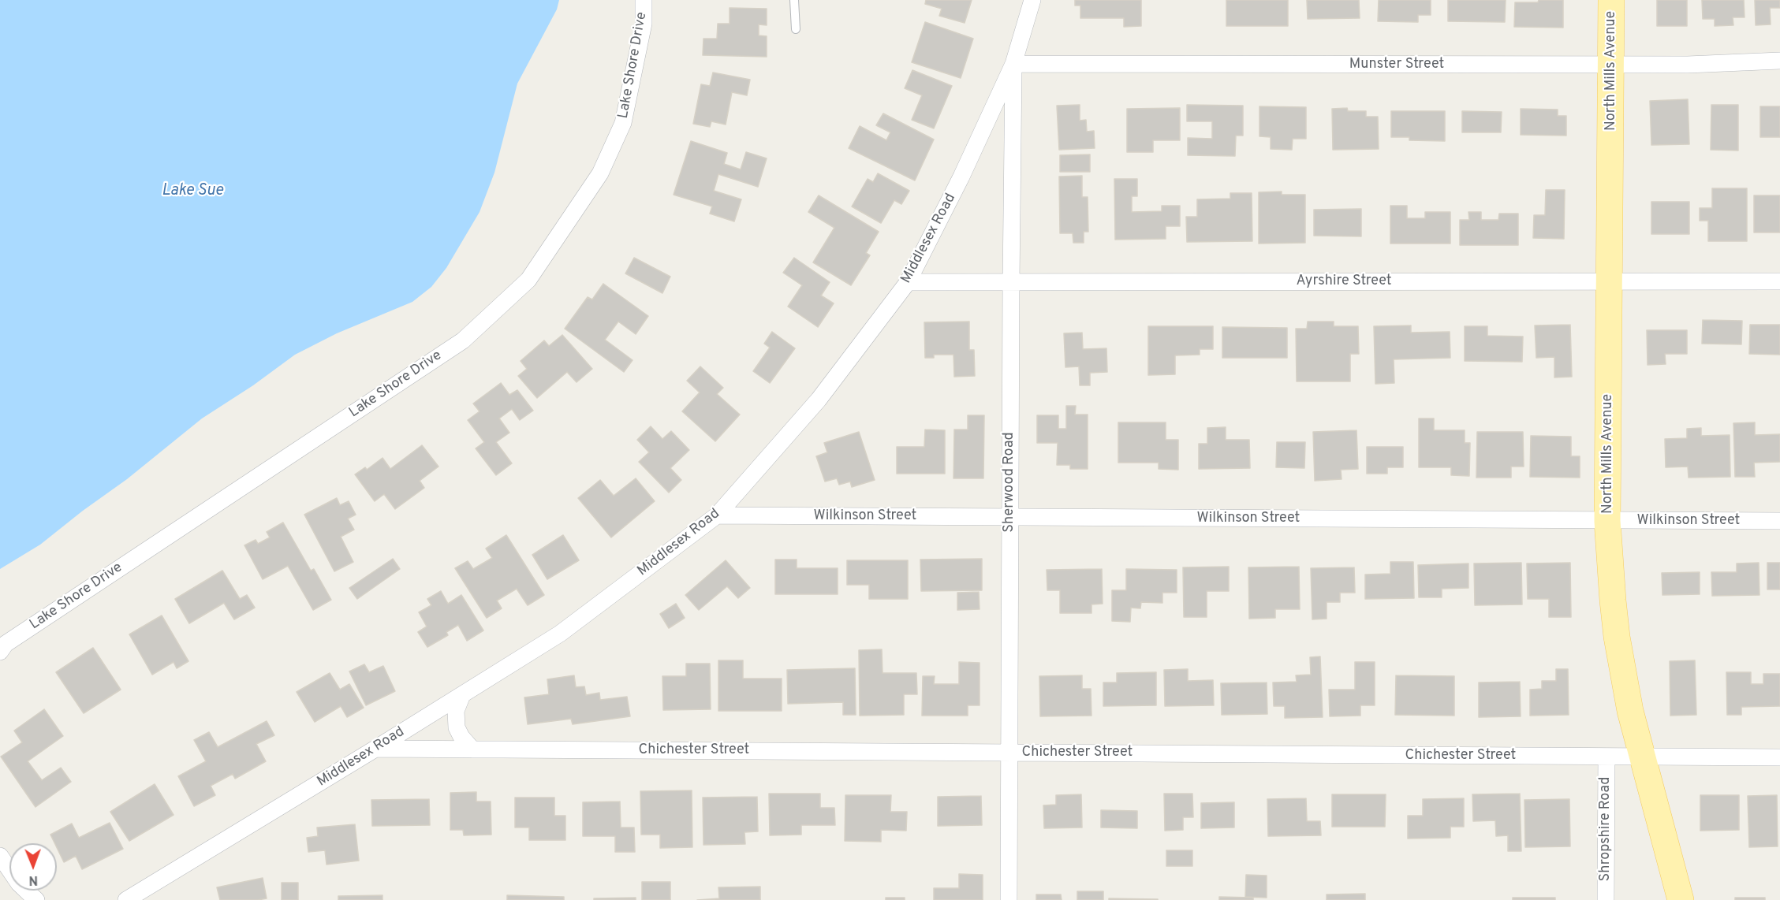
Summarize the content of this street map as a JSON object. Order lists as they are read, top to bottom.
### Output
{
  "streets": {
    "main road": ["North Mills Avenue"],
    "street": [
      "Munster Street",
      "Lake Shore Drive",
      "Middlesex Road",
      "Ayrshire Street",
      "Sherwood Road",
      "Wilkinson Street",
      "Chichester Street",
      "Shropshire Road"
    ]
  },
  "crossings": [
    ["Munster Street", "North Mills Avenue"],
    ["Munster Street", "Middlesex Road"],
    ["Munster Street", "Sherwood Road"],
    ["North Mills Avenue", "Ayrshire Street"],
    ["North Mills Avenue", "Wilkinson Street"],
    ["North Mills Avenue", "Chichester Street"],
    ["Middlesex Road", "Ayrshire Street"],
    ["Middlesex Road", "Sherwood Road"],
    ["Middlesex Road", "Wilkinson Street"],
    ["Middlesex Road", "Chichester Street"],
    ["Ayrshire Street", "Sherwood Road"],
    ["Sherwood Road", "Wilkinson Street"],
    ["Sherwood Road", "Chichester Street"],
    ["Chichester Street", "Shropshire Road"]
  ],
  "water": ["Lake Sue"],
  "north": "bottom"
}
